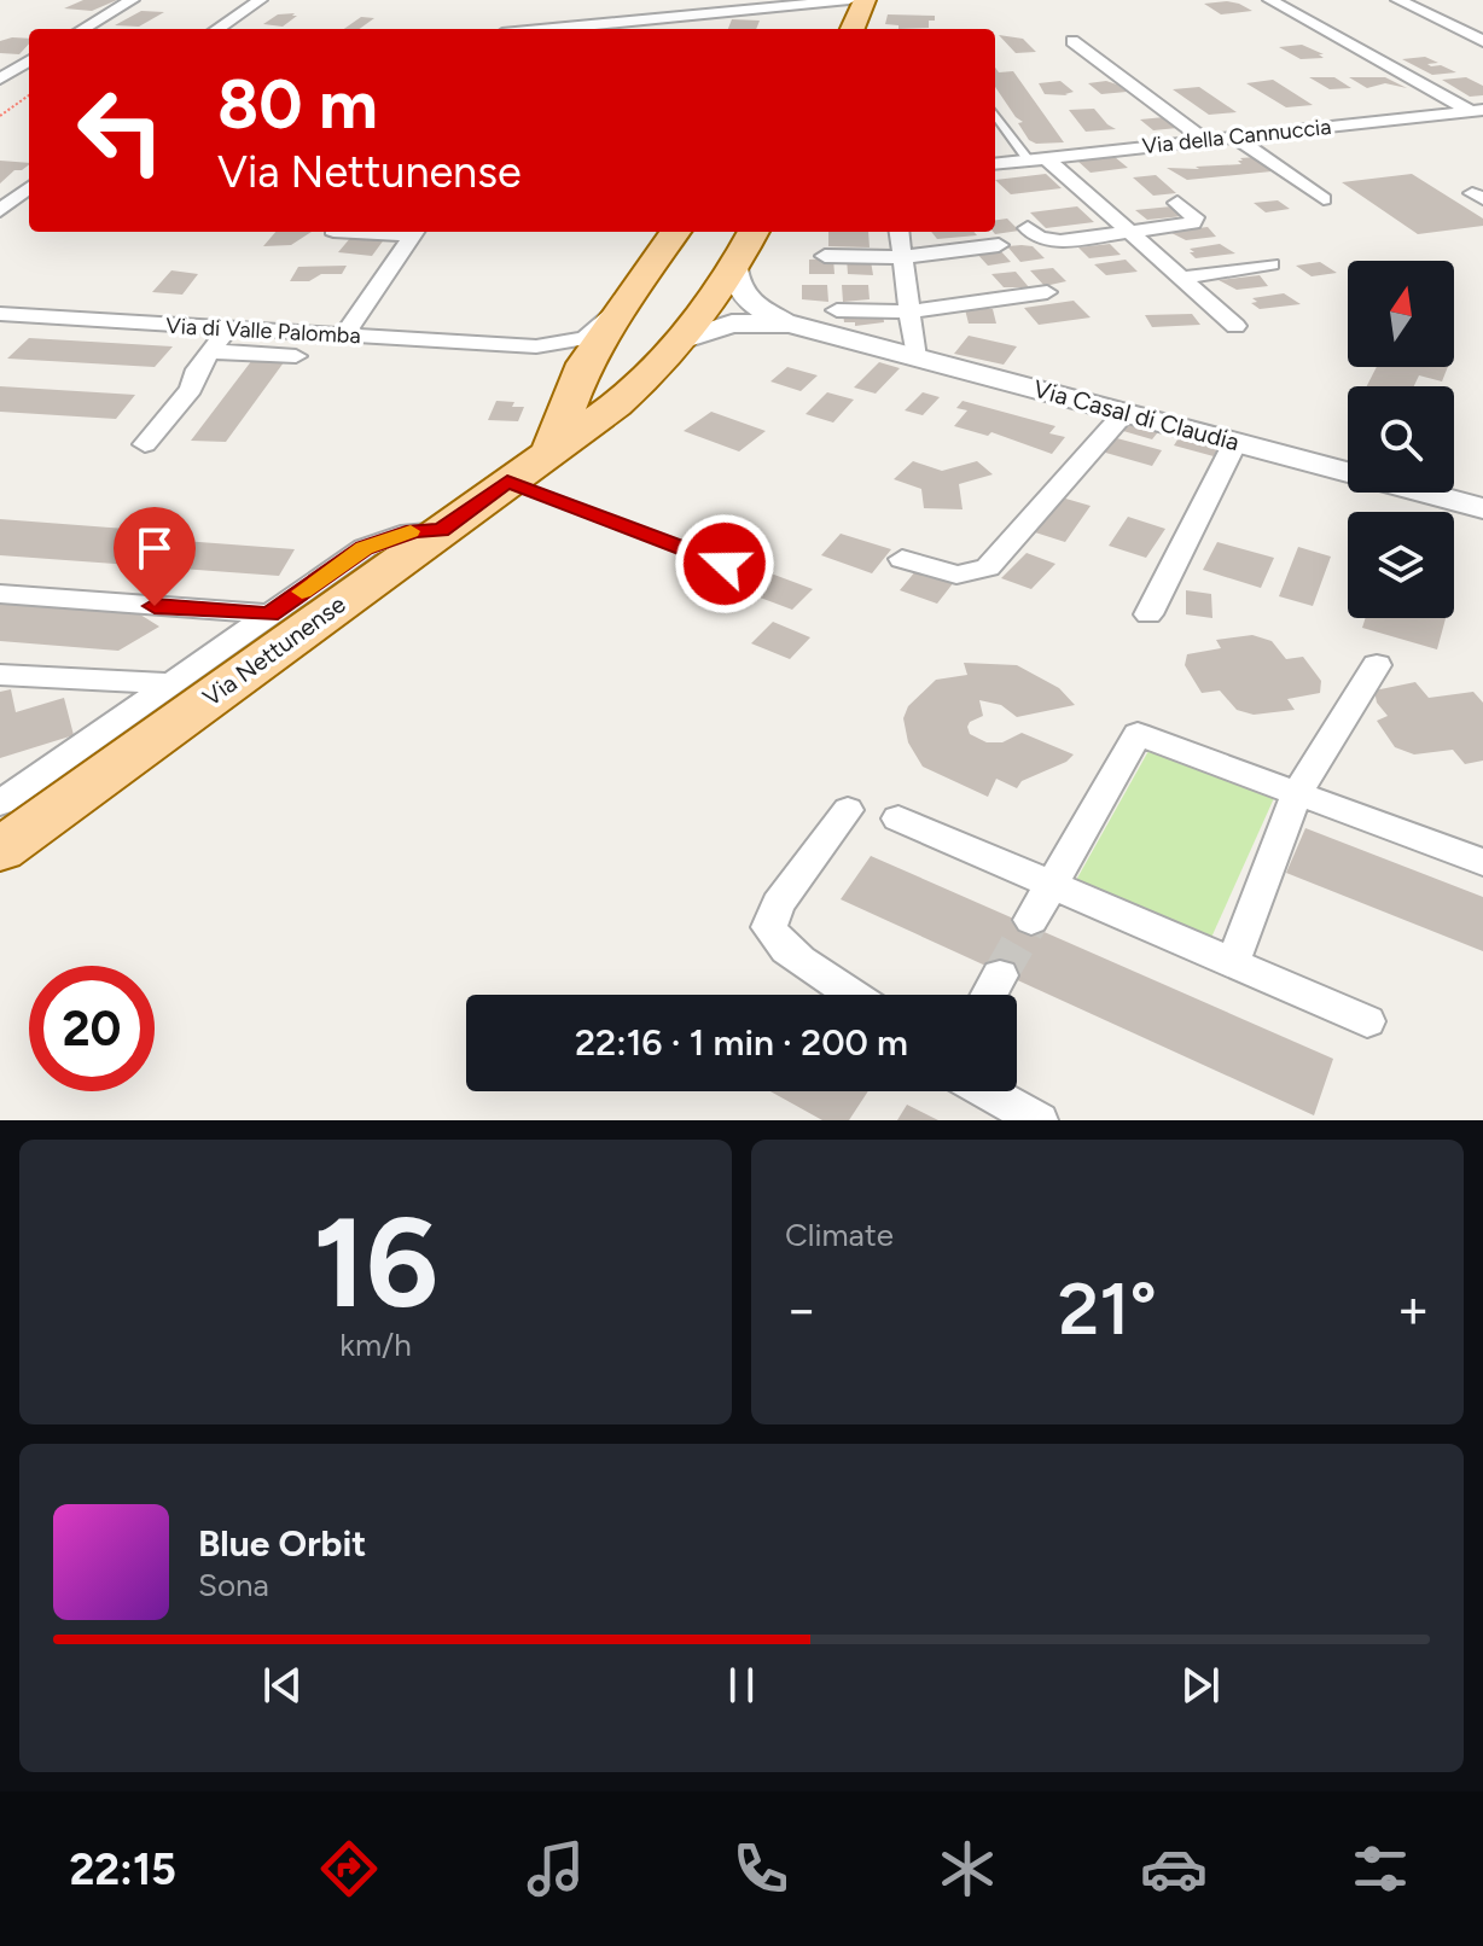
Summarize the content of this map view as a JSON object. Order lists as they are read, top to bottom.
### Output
{
  "streets": {
    "main road": ["Via Nettunense"],
    "street": ["Via della Cannuccia", "Via di Valle Palomba", "Via Casal di Claudia"]
  },
  "crossings": [
    ["Via Casal di Claudia", "Via Nettunense"]
  ],
  "north": "top",
  "page": {
    "turn": ["80 m", "Via Nettunense"],
    "limit": "20",
    "trip": "22:16 · 1 min · 200 m",
    "tile": [
      ["16", "km/h"],
      "Climate"
    ],
    "heat": ["−", "21°", "+"],
    "song": ["Blue Orbit", "Sona"],
    "tabs": "22:15"
  }
}
